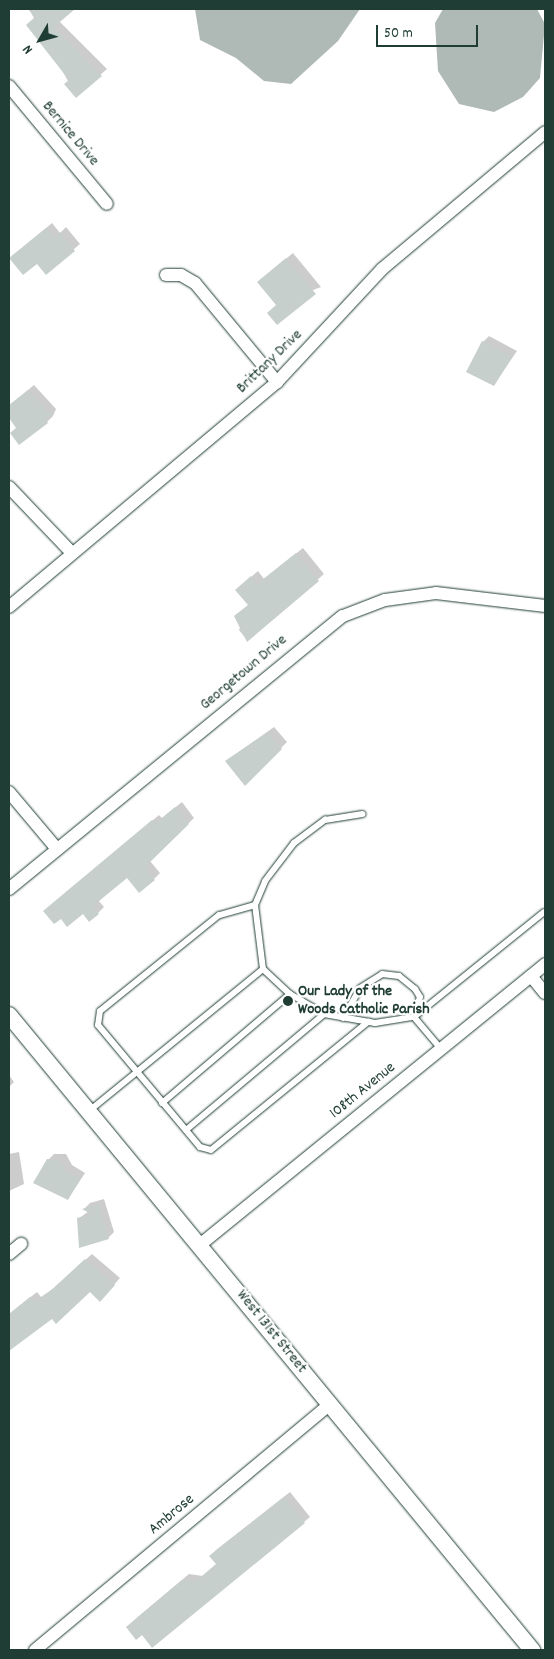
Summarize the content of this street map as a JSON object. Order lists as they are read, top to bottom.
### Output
{
  "streets": {
    "street": [
      "Bernice Drive",
      "Brittany Drive",
      "Georgetown Drive",
      "108th Avenue",
      "West 131st Street",
      "Ambrose"
    ]
  },
  "crossings": [
    ["108th Avenue", "West 131st Street"],
    ["West 131st Street", "Ambrose"]
  ],
  "places": ["Our Lady of the Woods Catholic Parish"],
  "scale_bar": "50 m",
  "north": "bottom left"
}
